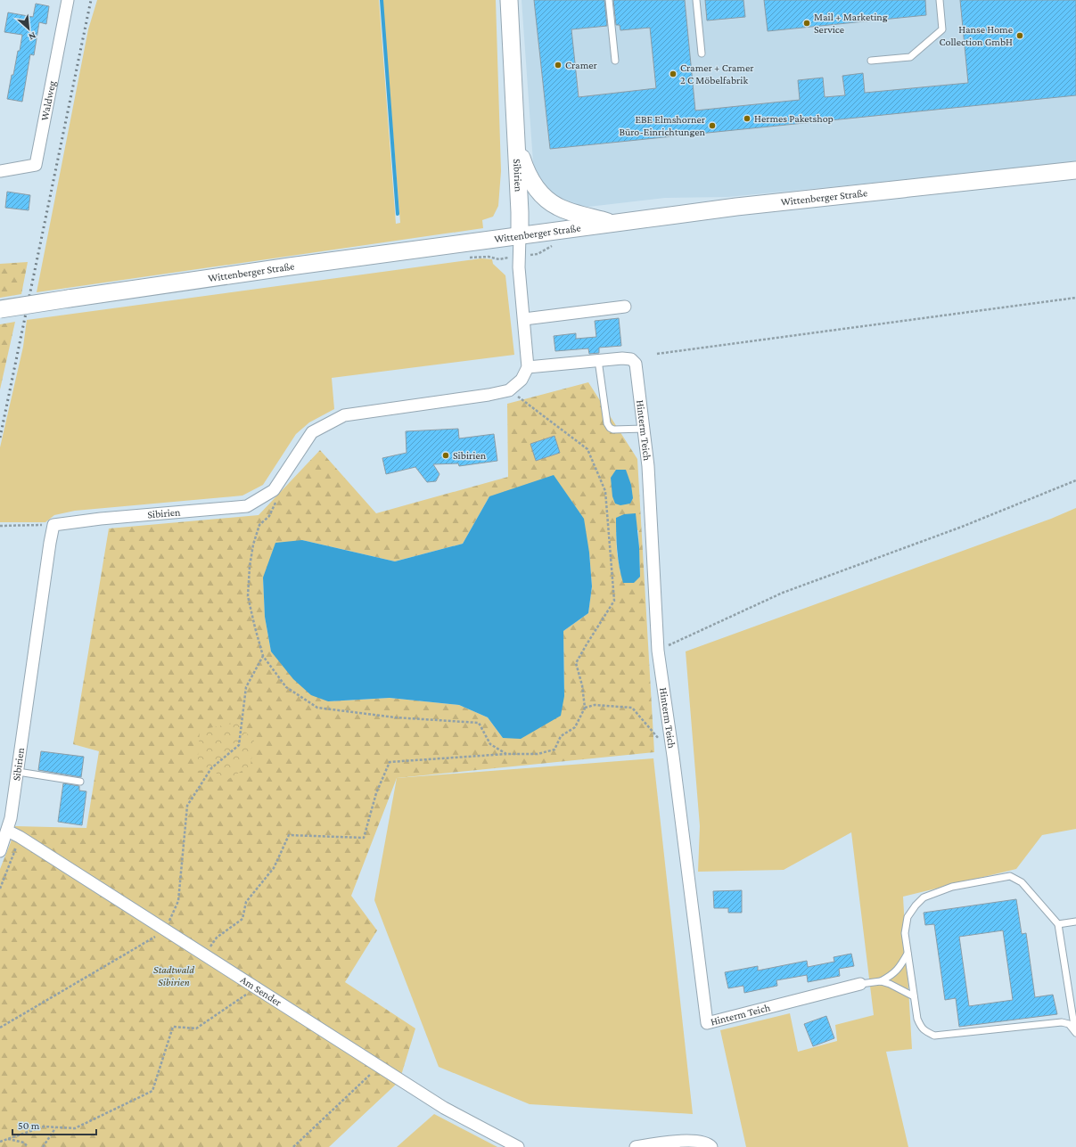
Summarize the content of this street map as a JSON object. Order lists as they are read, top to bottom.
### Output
{
  "streets": {
    "main road": ["Sibirien", "Wittenberger Straße"],
    "street": ["Waldweg", "Hinterm Teich", "Am Sender"]
  },
  "crossings": [
    ["Sibirien", "Wittenberger Straße"],
    ["Sibirien", "Hinterm Teich"],
    ["Sibirien", "Am Sender"]
  ],
  "parks": ["Stadtwald Sibirien"],
  "places": [
    "Mail + Marketing Service",
    "Hanse Home Collection GmbH",
    "Cramer",
    "Cramer + Cramer 2 C Möbelfabrik",
    "Hermes Paketshop",
    "EBE Elmshorner Büro-Einrichtungen",
    "Sibirien"
  ],
  "scale_bar": "50 m",
  "north": "bottom right"
}
